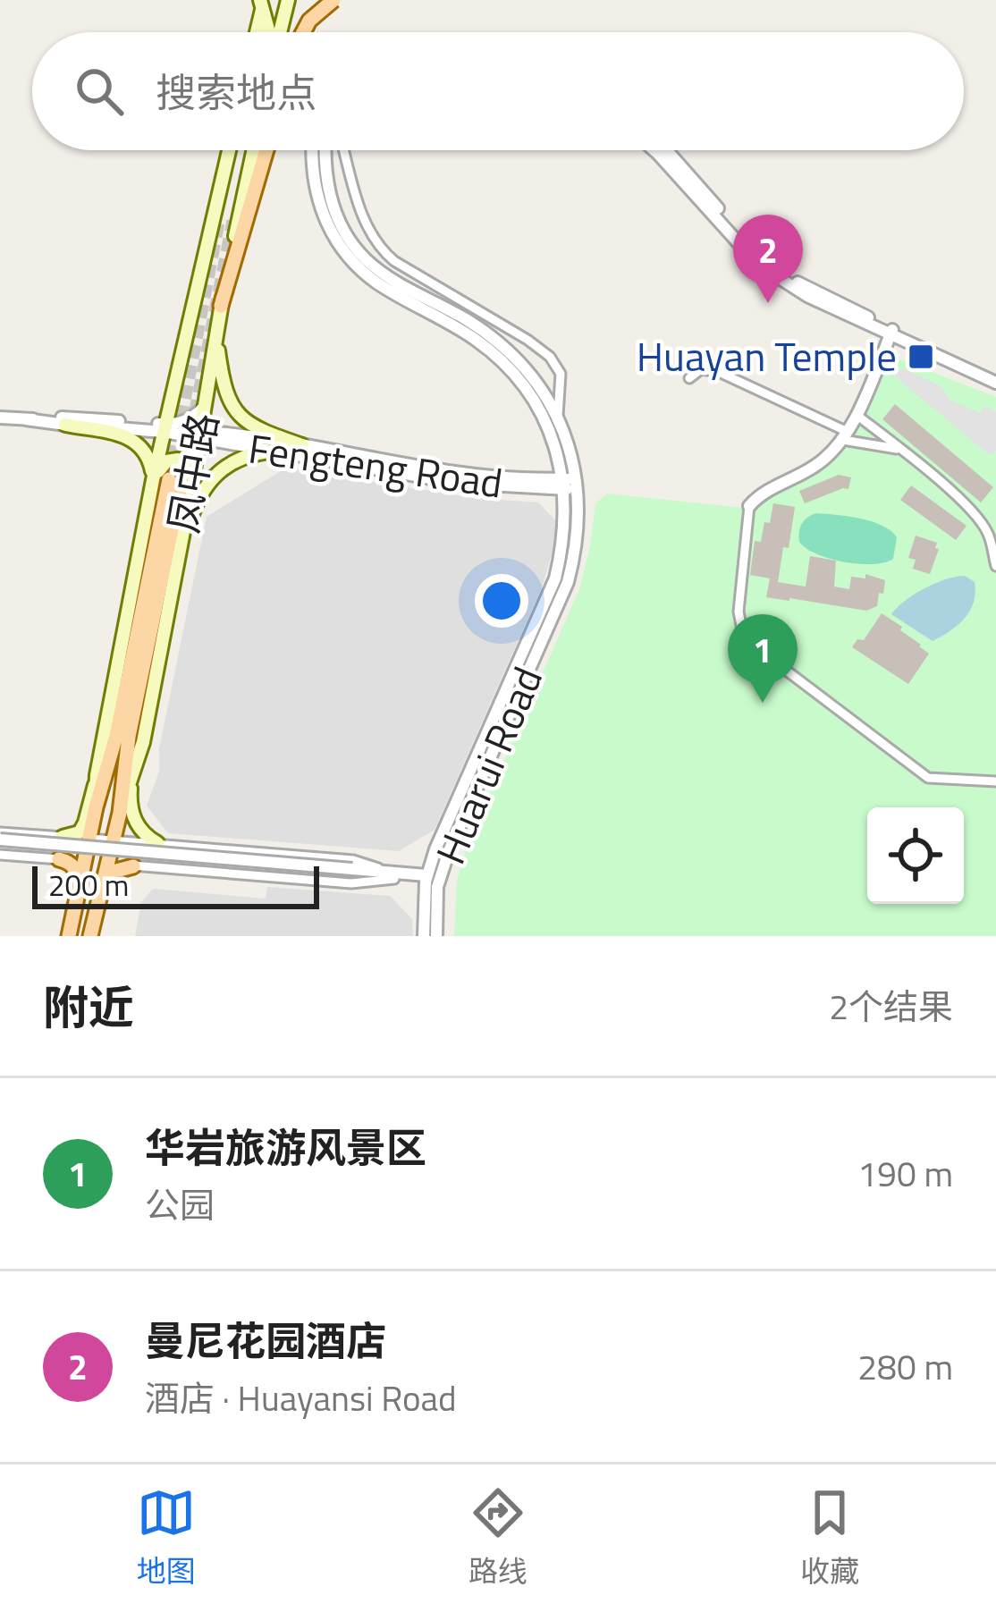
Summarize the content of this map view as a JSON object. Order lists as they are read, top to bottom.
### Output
{
  "streets": {
    "main road": ["凤中路"],
    "street": ["Fengteng Road", "Huarui Road"]
  },
  "crossings": [
    ["Fengteng Road", "凤中路"],
    ["Fengteng Road", "Huarui Road"]
  ],
  "places": {
    "transit": ["Huayan Temple"]
  },
  "scale_bar": "200 m",
  "page": {
    "search": "搜索地点",
    "pins": ["2", "1"],
    "scale": "200 m",
    "heading": ["附近", "2个结果"],
    "list": [
      {
        "mark": "1",
        "name": "华岩旅游风景区",
        "note": "公园",
        "value": "190 m"
      },
      {
        "mark": "2",
        "name": "曼尼花园酒店",
        "note": "酒店 · Huayansi Road",
        "value": "280 m"
      }
    ],
    "nav": ["地图", "路线", "收藏"]
  }
}
